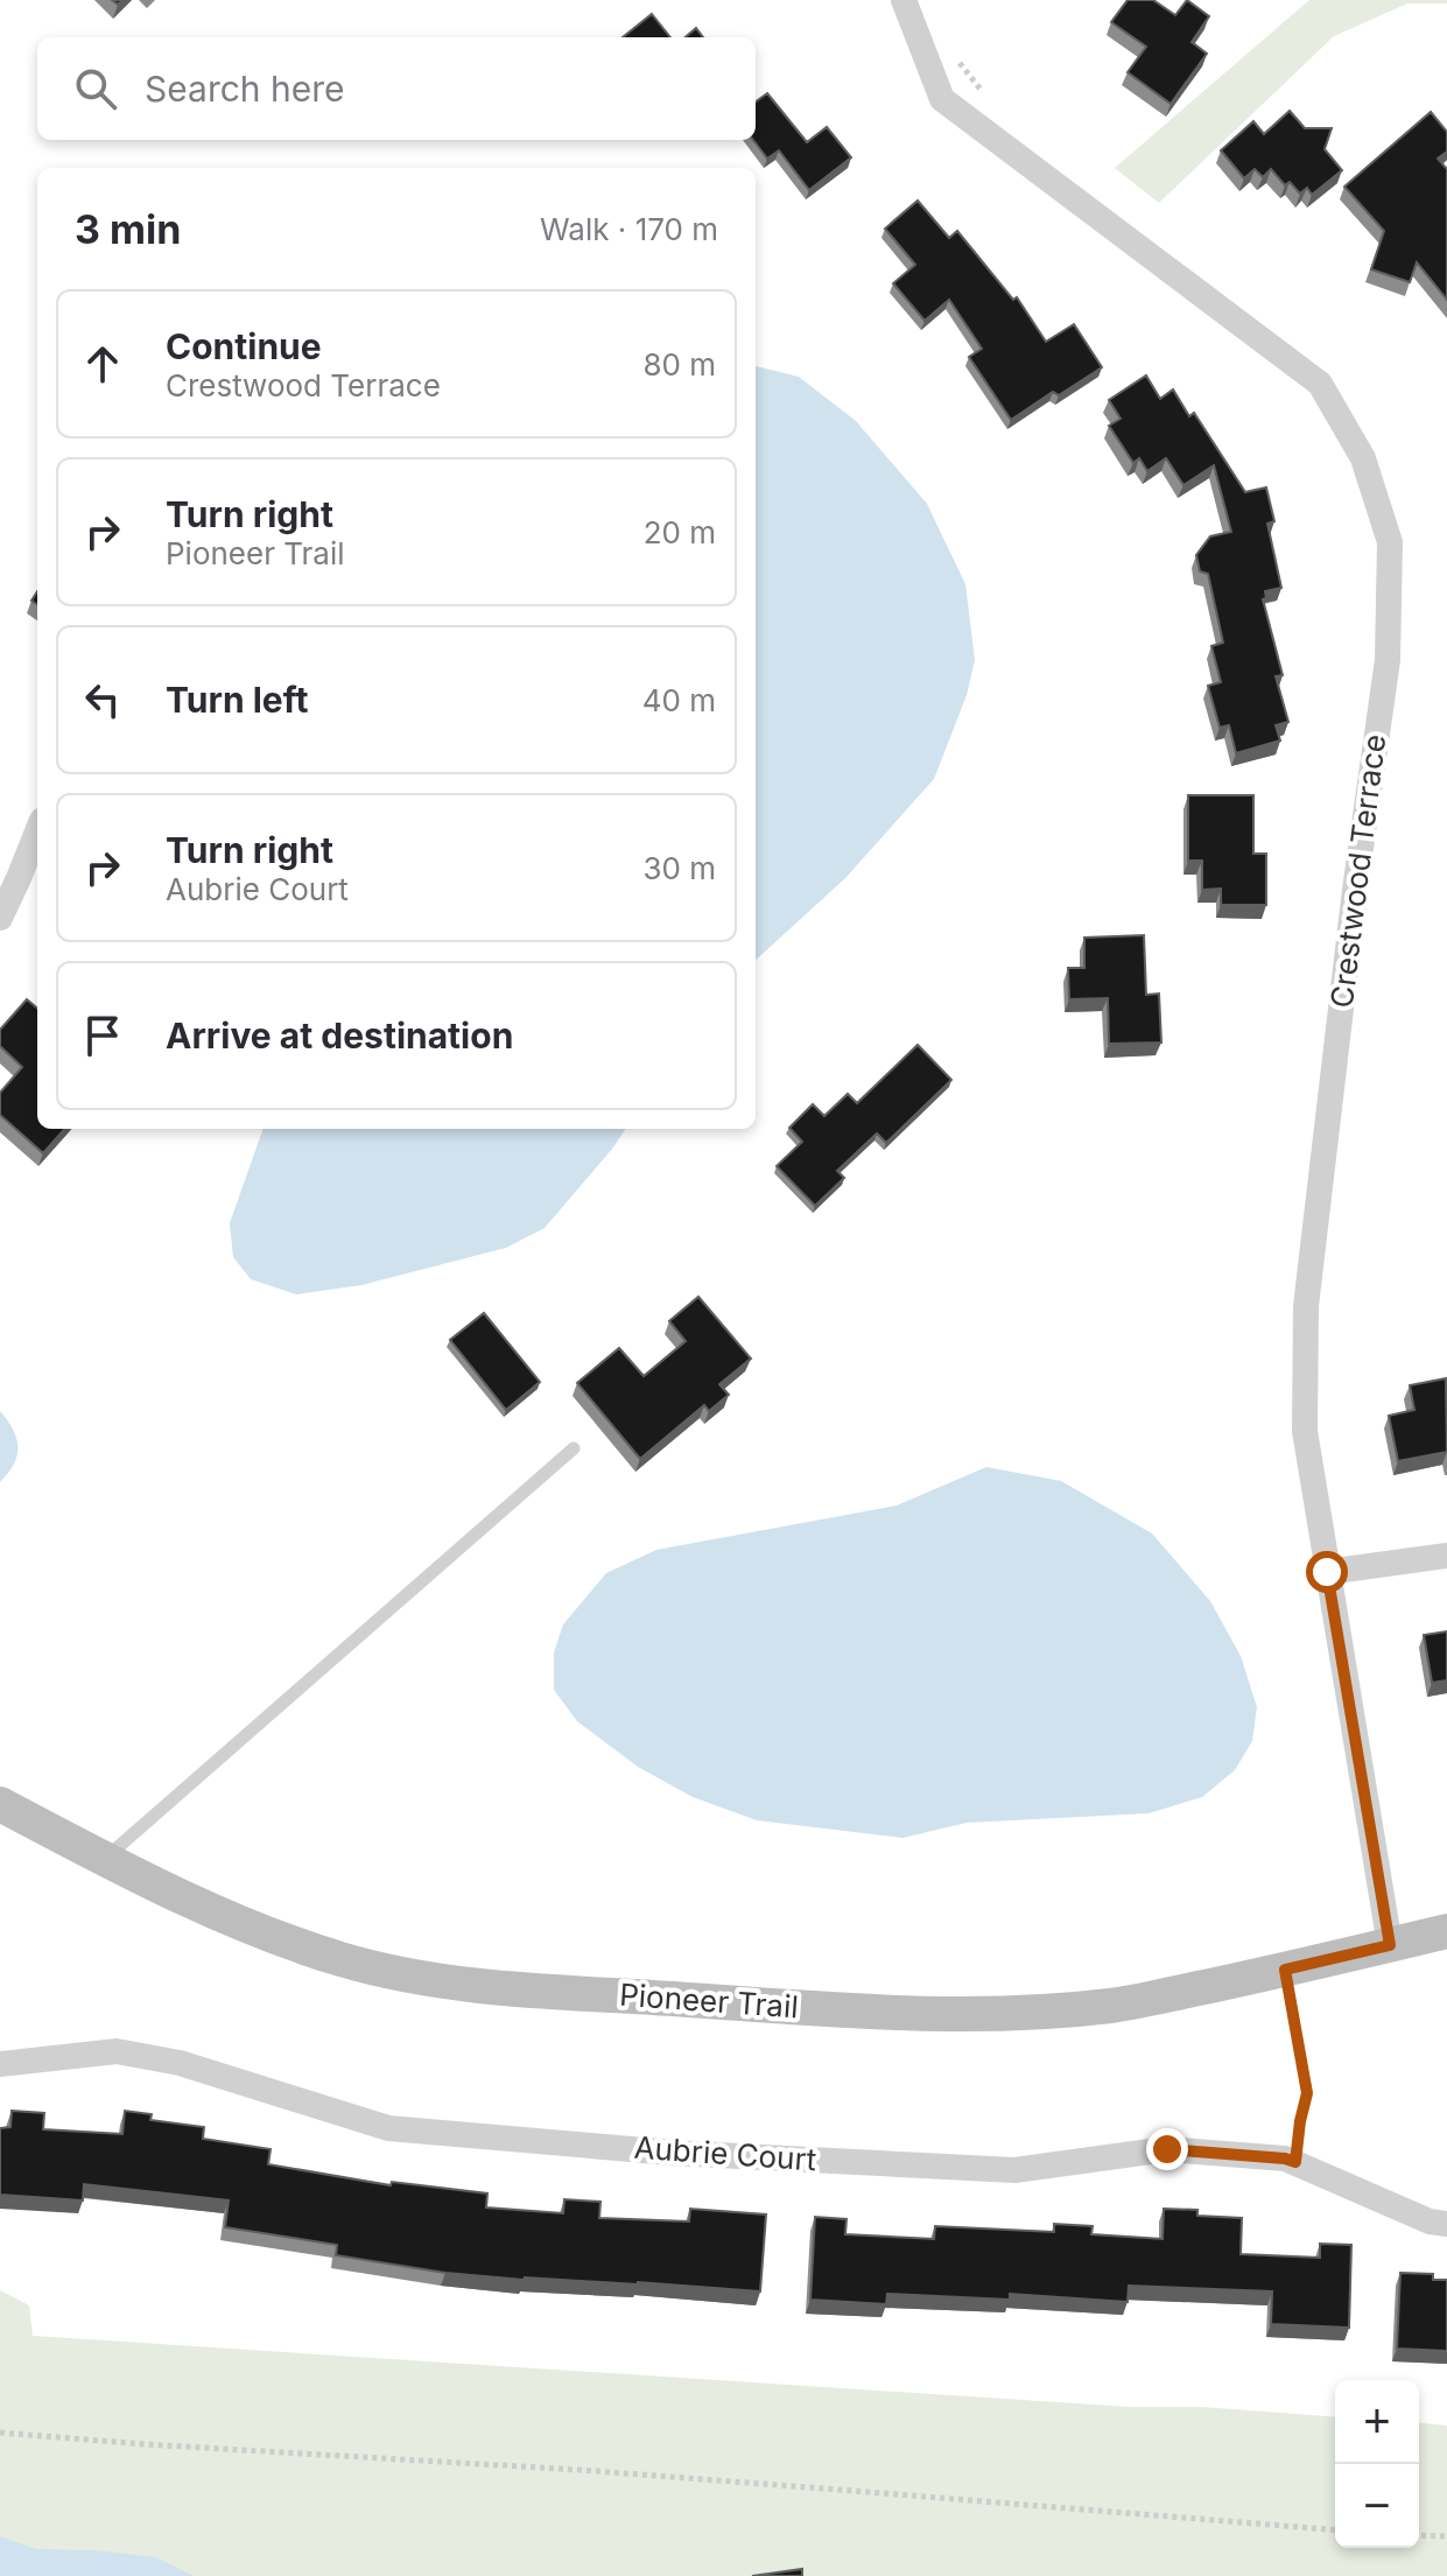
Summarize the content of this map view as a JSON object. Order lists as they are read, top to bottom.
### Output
{
  "streets": {
    "main road": ["Pioneer Trail"],
    "street": ["Crestwood Terrace", "Aubrie Court"]
  },
  "crossings": [
    ["Crestwood Terrace", "Pioneer Trail"]
  ],
  "page": {
    "search": "Search here",
    "heading": ["3 min", "Walk · 170 m"],
    "list": [
      ["Continue", "Crestwood Terrace", "80 m"],
      ["Turn right", "Pioneer Trail", "20 m"],
      ["Turn left", "40 m"],
      ["Turn right", "Aubrie Court", "30 m"],
      "Arrive at destination"
    ],
    "map_buttons": ["+", "−"]
  }
}
